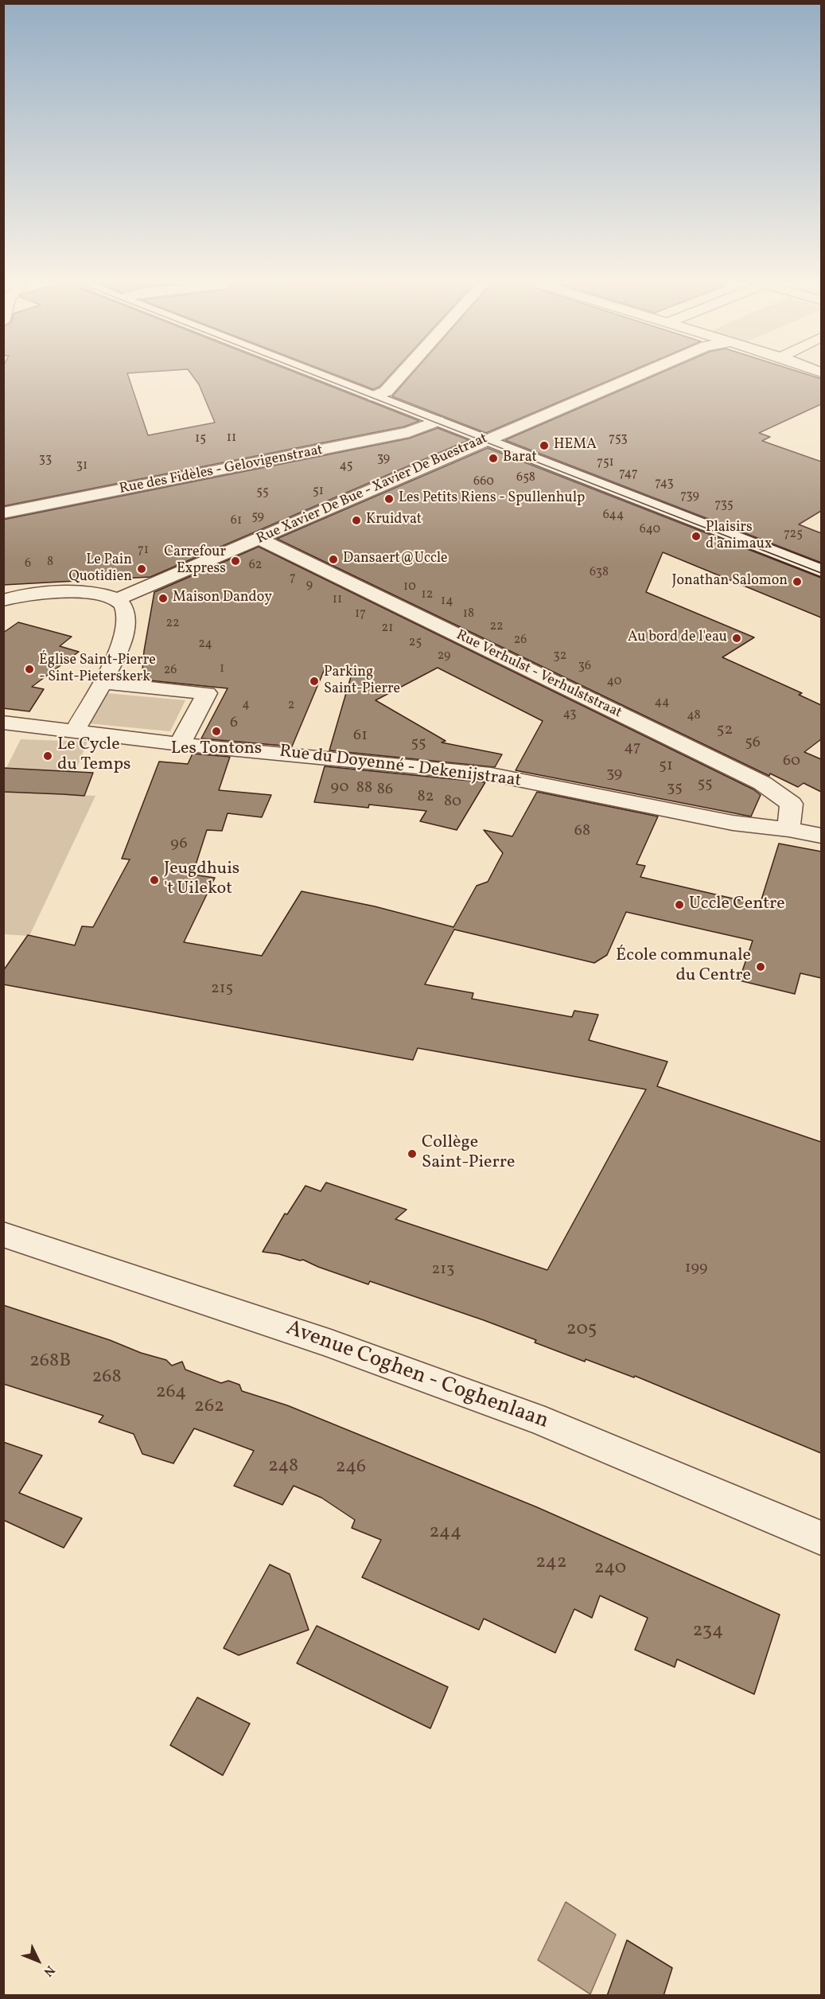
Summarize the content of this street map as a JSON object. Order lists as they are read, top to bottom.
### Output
{
  "streets": {
    "street": [
      "Rue des Fidèles - Gelovigenstraat",
      "Rue Xavier De Bue - Xavier De Buestraat",
      "Rue Verhulst - Verhulststraat",
      "Rue du Doyenné - Dekenijstraat",
      "Avenue Coghen - Coghenlaan"
    ]
  },
  "crossings": [
    ["Rue Xavier De Bue - Xavier De Buestraat", "Rue Verhulst - Verhulststraat"],
    ["Rue Verhulst - Verhulststraat", "Rue du Doyenné - Dekenijstraat"]
  ],
  "places": [
    "HEMA",
    "Barat",
    "Les Petits Riens - Spullenhulp",
    "Kruidvat",
    "Plaisirs d'animaux",
    "Dansaert@Uccle",
    "Carrefour Express",
    "Le Pain Quotidien",
    "Jonathan Salomon",
    "Maison Dandoy",
    "Au bord de l'eau",
    "Église Saint-Pierre - Sint-Pieterskerk",
    "Parking Saint-Pierre",
    "Les Tontons",
    "Le Cycle du Temps",
    "Jeugdhuis 't Uilekot",
    "Uccle Centre",
    "École communale du Centre",
    "Collège Saint-Pierre"
  ],
  "house_numbers": [
    "11",
    "15",
    "753",
    "39",
    "33",
    "751",
    "31",
    "45",
    "747",
    "658",
    "660",
    "743",
    "51",
    "55",
    "739",
    "735",
    "644",
    "59",
    "61",
    "640",
    "725",
    "71",
    "8",
    "6",
    "62",
    "638",
    "7",
    "9",
    "10",
    "12",
    "11",
    "14",
    "17",
    "18",
    "22",
    "22",
    "21",
    "26",
    "25",
    "24",
    "29",
    "32",
    "36",
    "1",
    "26",
    "40",
    "44",
    "4",
    "2",
    "43",
    "48",
    "6",
    "52",
    "61",
    "56",
    "55",
    "47",
    "60",
    "51",
    "39",
    "55",
    "90",
    "88",
    "35",
    "86",
    "82",
    "80",
    "68",
    "96",
    "215",
    "199",
    "213",
    "205",
    "268B",
    "268",
    "264",
    "262",
    "248",
    "246",
    "244",
    "242",
    "240",
    "234"
  ],
  "north": "bottom right"
}
